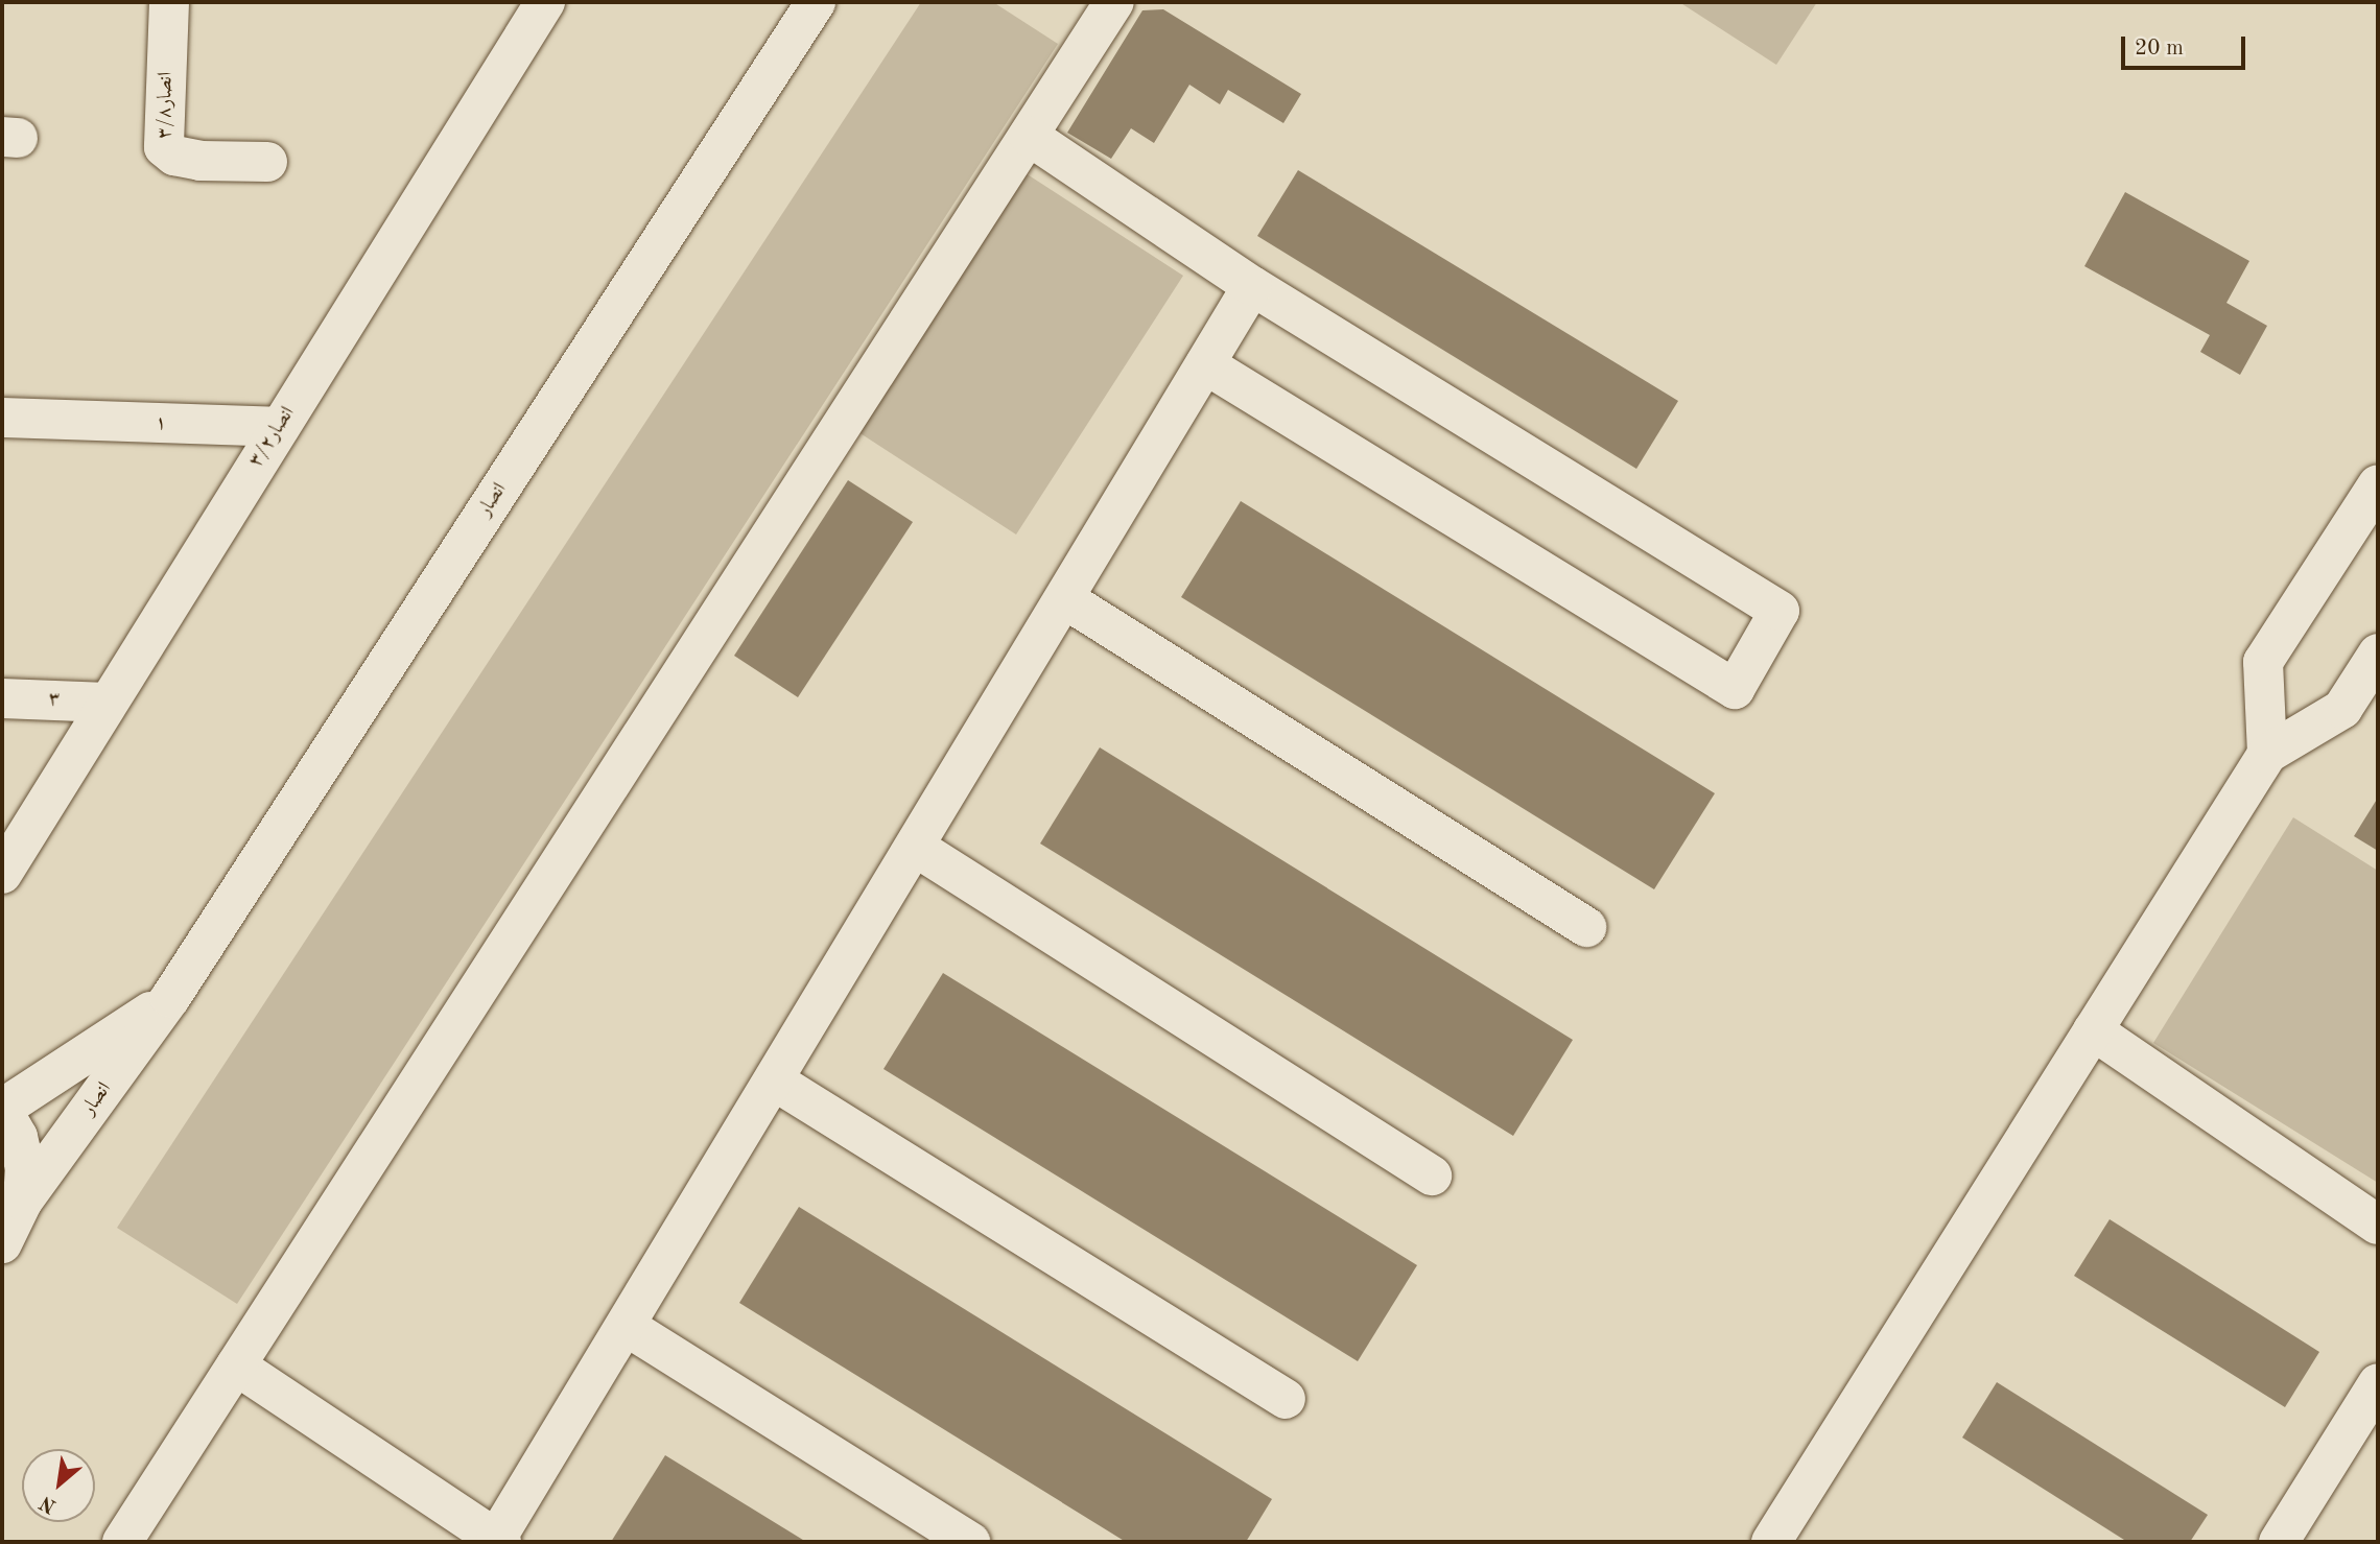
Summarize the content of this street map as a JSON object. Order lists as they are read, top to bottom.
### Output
{
  "streets": {
    "street": [
      "انصار۳/۸",
      "۱",
      "انصار۳/۲",
      "انصار",
      "۳"
    ]
  },
  "crossings": [
    ["۱", "انصار۳/۲"],
    ["انصار۳/۲", "۳"]
  ],
  "scale_bar": "20 m",
  "north": "bottom left"
}
